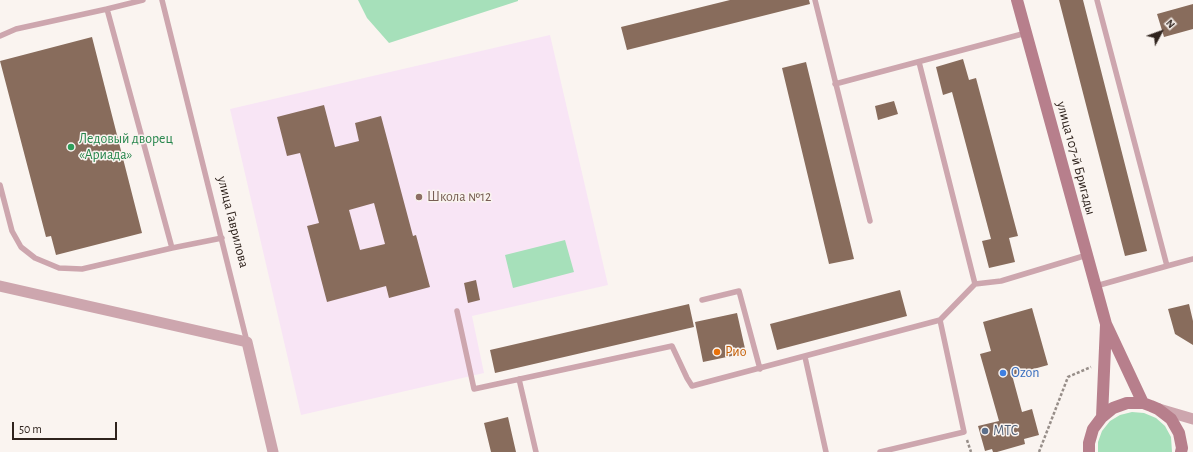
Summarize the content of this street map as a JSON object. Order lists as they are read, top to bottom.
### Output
{
  "streets": {
    "main road": ["улица 107-й Бригады"],
    "street": ["улица Гаврилова"]
  },
  "places": [
    "Ледовый дворец «Ариада»",
    "Школа №12",
    "Рио",
    "Ozon",
    "МТС"
  ],
  "scale_bar": "50 m",
  "north": "top right"
}
